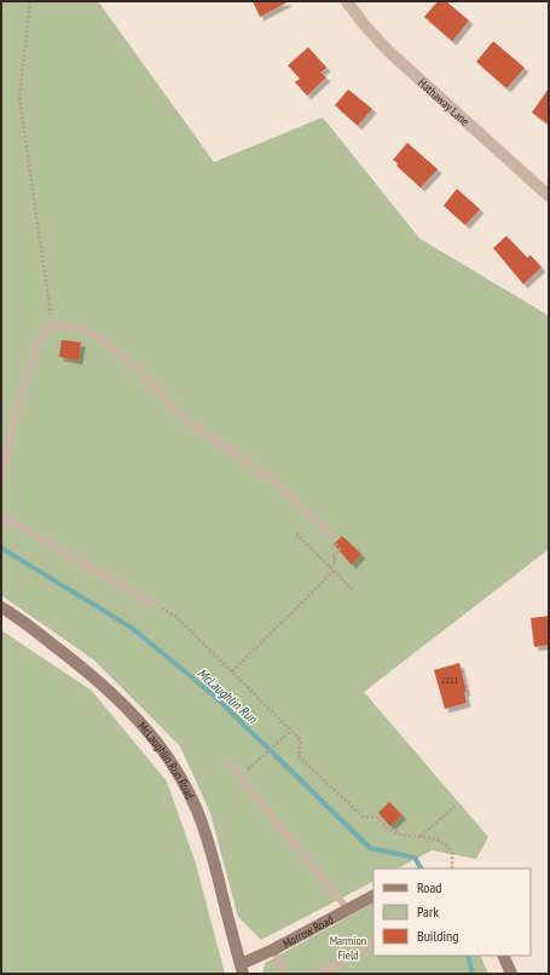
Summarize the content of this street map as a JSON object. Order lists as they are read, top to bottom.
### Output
{
  "streets": {
    "main road": ["McLaughlin Run Road", "Morrow Road"],
    "street": ["Hathaway Lane"]
  },
  "crossings": [
    ["McLaughlin Run Road", "Morrow Road"]
  ],
  "water": ["McLaughlin Run"],
  "parks": ["Marmion Field"],
  "house_numbers": ["2211"],
  "legend": ["Road", "Park", "Building"]
}
